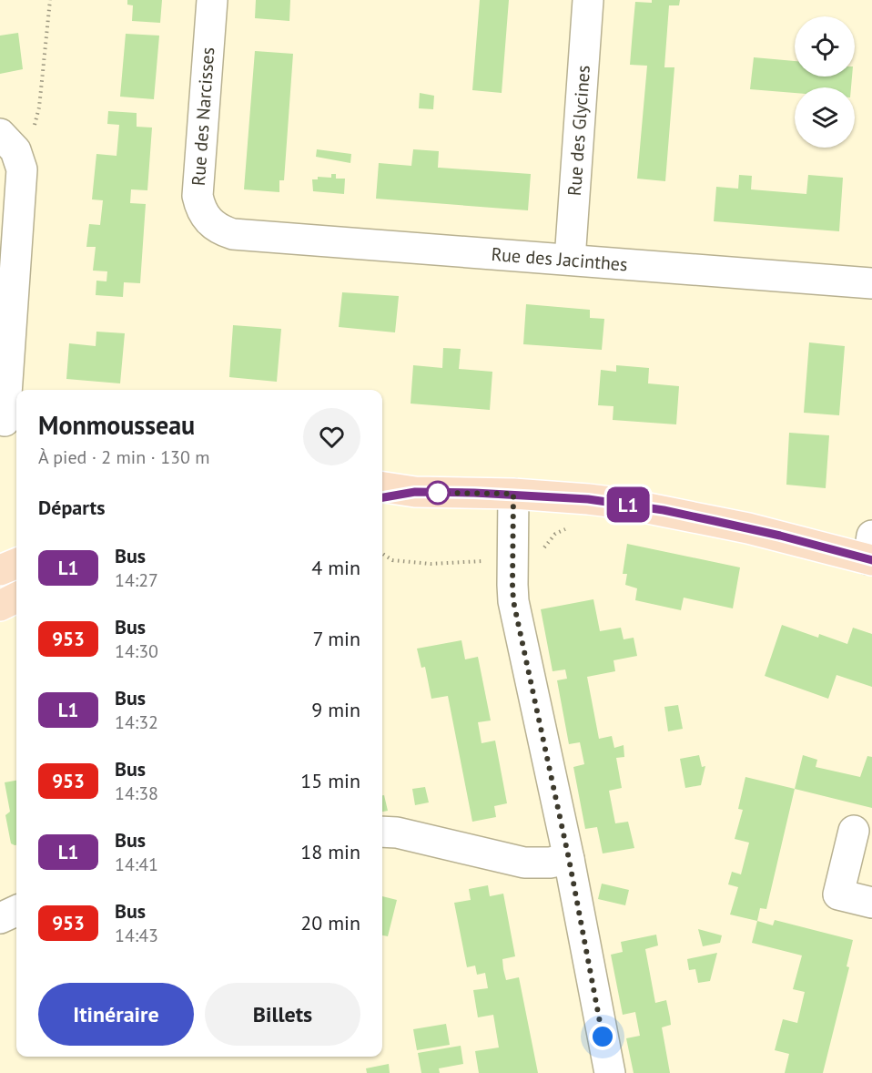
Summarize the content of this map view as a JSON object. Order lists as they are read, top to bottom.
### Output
{
  "streets": {
    "street": ["Rue des Narcisses", "Rue des Glycines", "Rue des Jacinthes"]
  },
  "crossings": [
    ["Rue des Narcisses", "Rue des Jacinthes"],
    ["Rue des Glycines", "Rue des Jacinthes"]
  ],
  "lines": ["bus line L1"],
  "page": {
    "on_map": "L1",
    "heading": [
      ["Monmousseau", "À pied · 2 min · 130 m"],
      "Départs"
    ],
    "list": [
      {
        "mark": "L1",
        "name": "Bus",
        "note": "14:27",
        "value": "4 min"
      },
      {
        "mark": "953",
        "name": "Bus",
        "note": "14:30",
        "value": "7 min"
      },
      {
        "mark": "L1",
        "name": "Bus",
        "note": "14:32",
        "value": "9 min"
      },
      {
        "mark": "953",
        "name": "Bus",
        "note": "14:38",
        "value": "15 min"
      },
      {
        "mark": "L1",
        "name": "Bus",
        "note": "14:41",
        "value": "18 min"
      },
      {
        "mark": "953",
        "name": "Bus",
        "note": "14:43",
        "value": "20 min"
      }
    ],
    "buttons": ["Itinéraire", "Billets"]
  }
}
